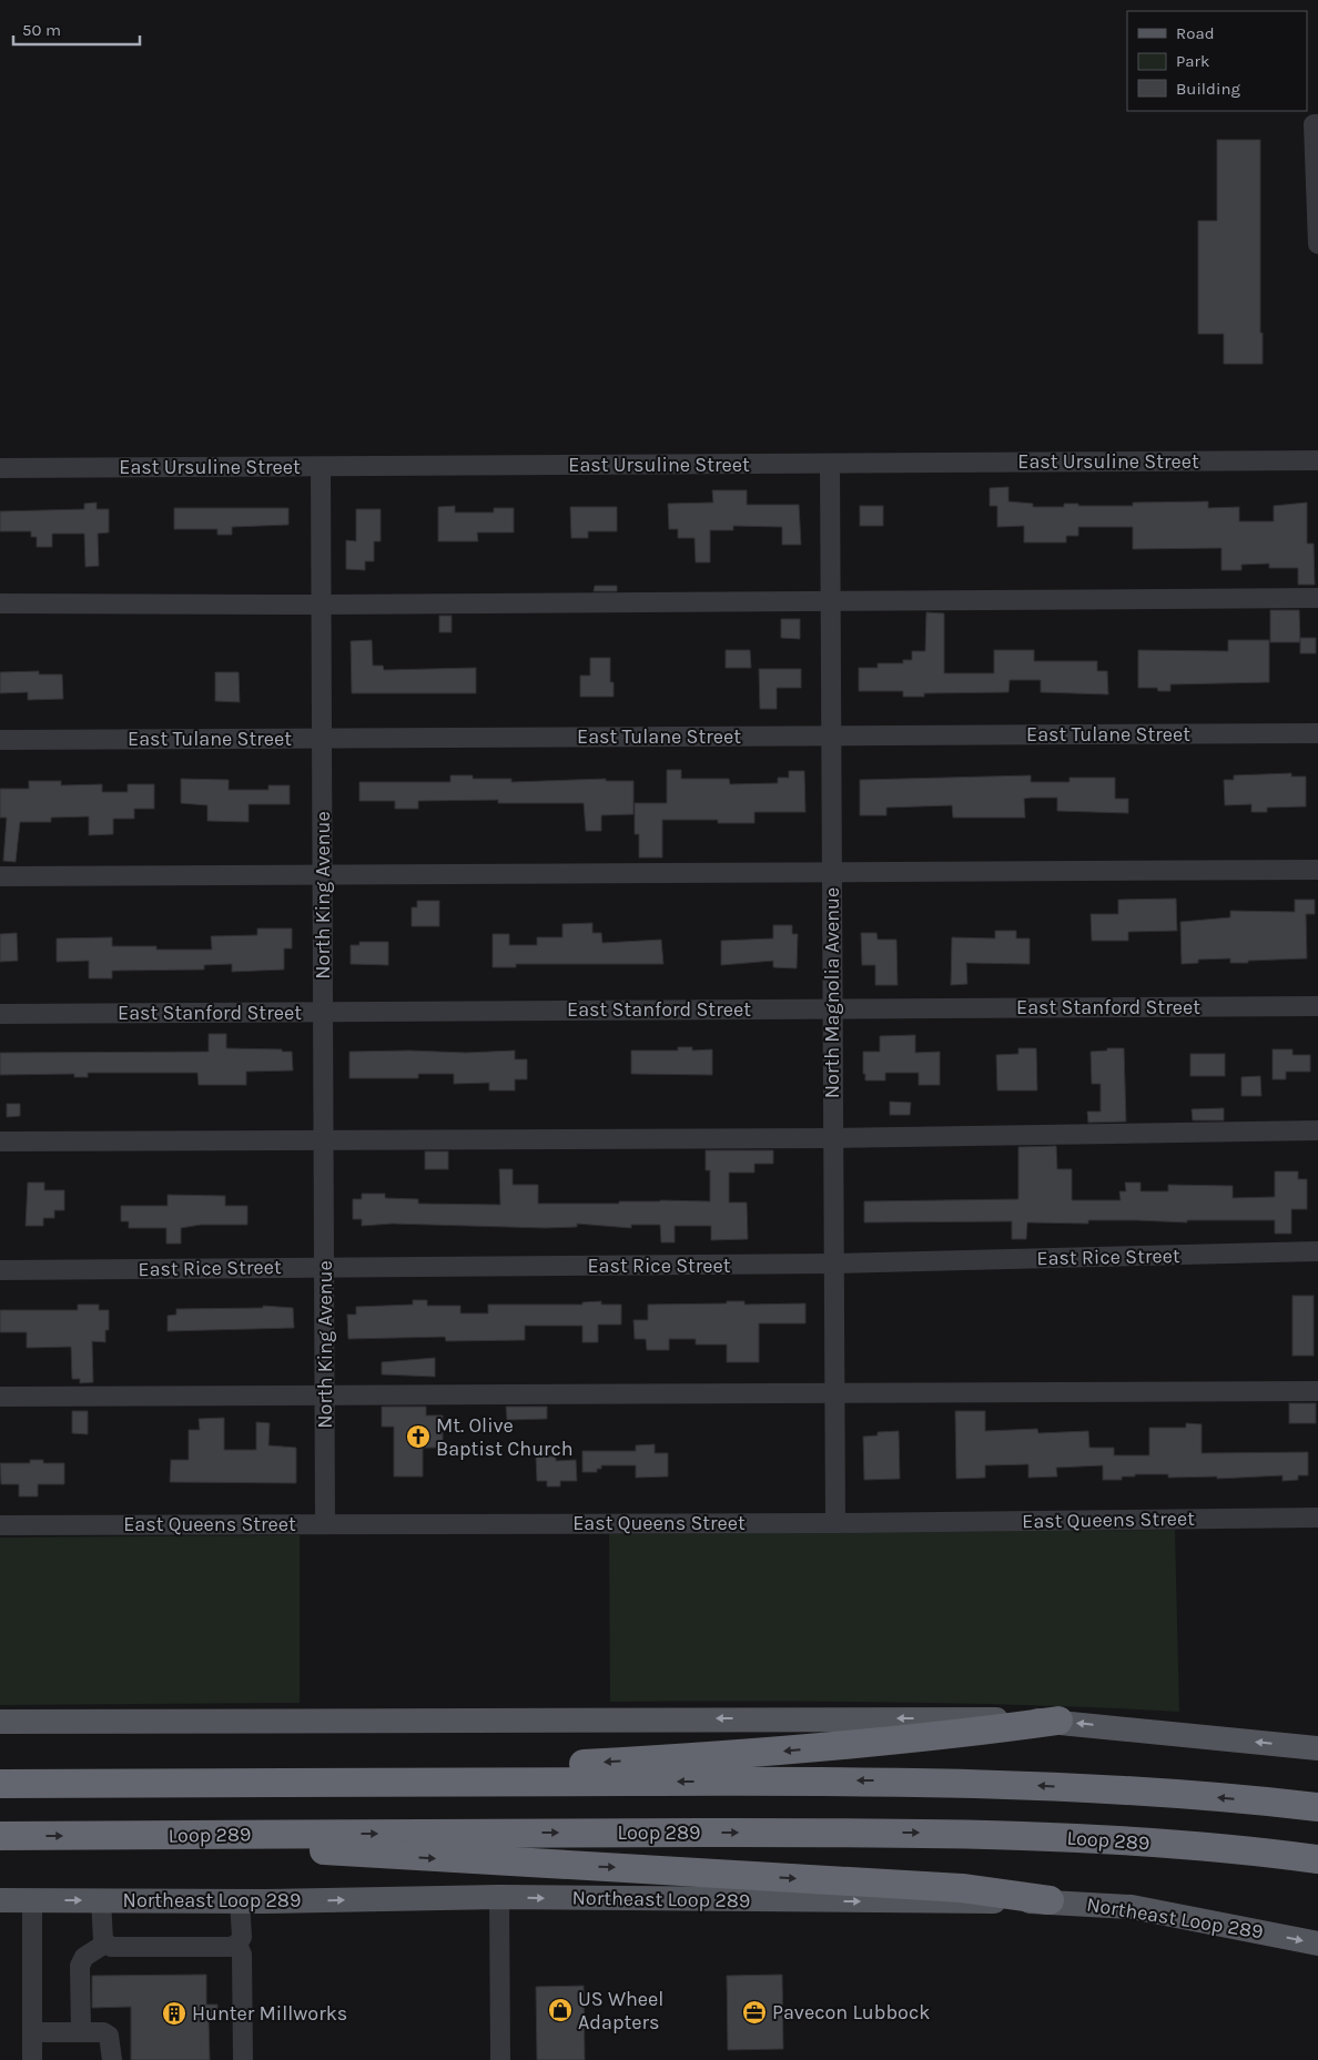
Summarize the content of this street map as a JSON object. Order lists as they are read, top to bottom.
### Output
{
  "streets": {
    "highway": ["Loop 289"],
    "main road": ["Northeast Loop 289"],
    "street": [
      "East Ursuline Street",
      "East Tulane Street",
      "North King Avenue",
      "North Magnolia Avenue",
      "East Stanford Street",
      "East Rice Street",
      "East Queens Street"
    ]
  },
  "crossings": [
    ["East Ursuline Street", "North King Avenue"],
    ["East Ursuline Street", "North Magnolia Avenue"],
    ["East Tulane Street", "North King Avenue"],
    ["East Tulane Street", "North Magnolia Avenue"],
    ["North King Avenue", "East Stanford Street"],
    ["North King Avenue", "East Rice Street"],
    ["North King Avenue", "East Queens Street"],
    ["North Magnolia Avenue", "East Stanford Street"],
    ["North Magnolia Avenue", "East Rice Street"],
    ["North Magnolia Avenue", "East Queens Street"]
  ],
  "places": {
    "church": ["Mt. Olive Baptist Church"],
    "shop": ["US Wheel Adapters"],
    "office": ["Pavecon Lubbock"],
    "building": ["Hunter Millworks"]
  },
  "legend": ["Road", "Park", "Building"],
  "scale_bar": "50 m"
}
